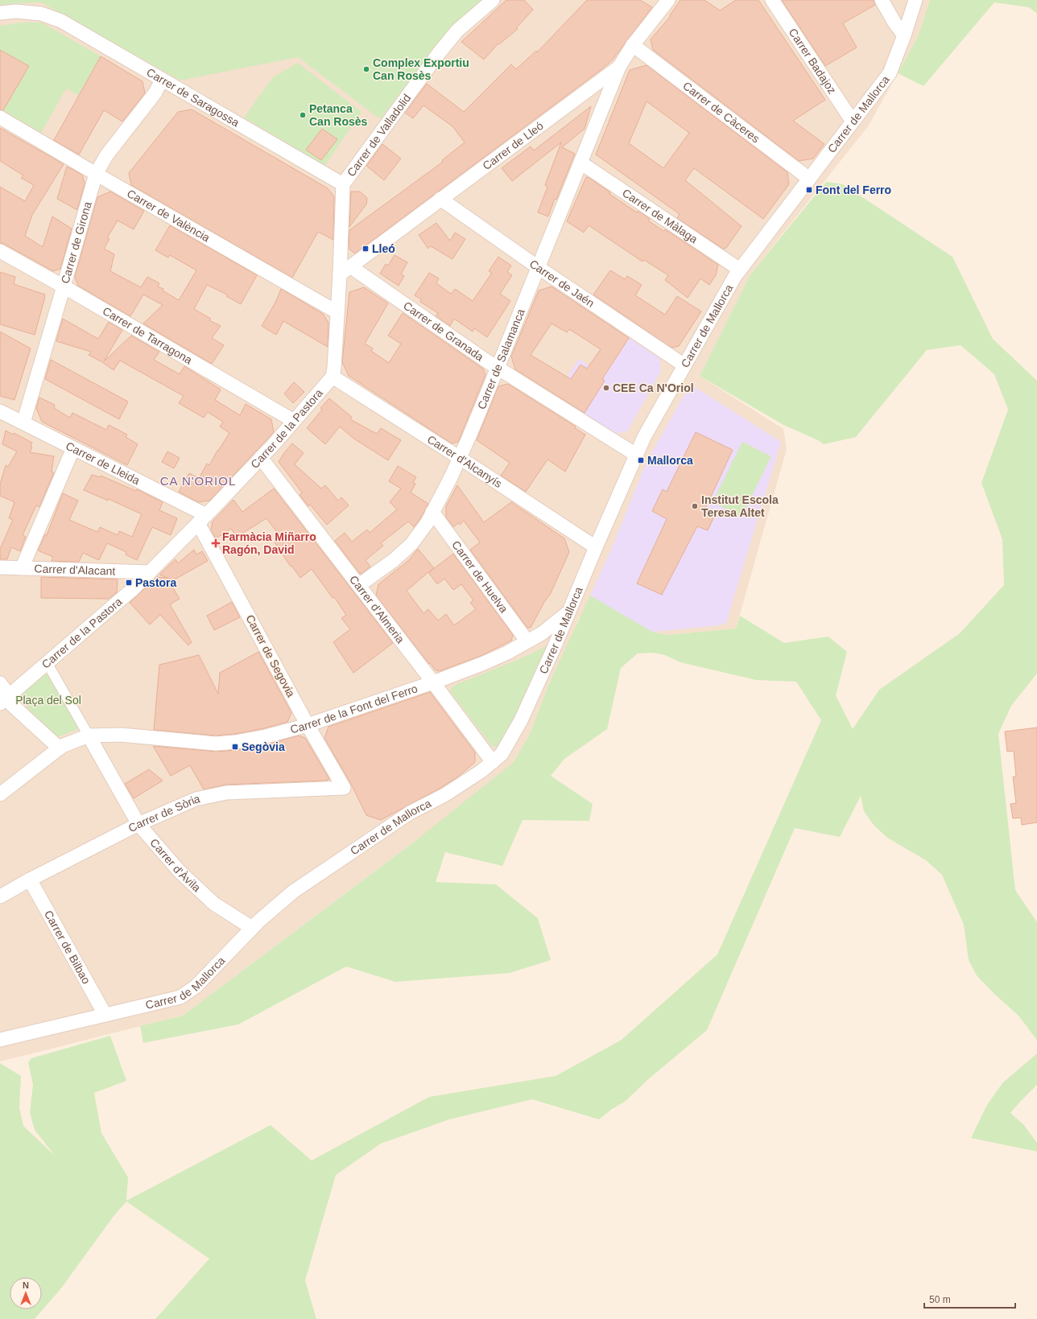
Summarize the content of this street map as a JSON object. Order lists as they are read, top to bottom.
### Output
{
  "streets": {
    "street": [
      "Carrer Badajoz",
      "Carrer de Saragossa",
      "Carrer de Càceres",
      "Carrer de Mallorca",
      "Carrer de Valladolid",
      "Carrer de Lleó",
      "Carrer de València",
      "Carrer de Màlaga",
      "Carrer de Girona",
      "Carrer de Jaén",
      "Carrer de Granada",
      "Carrer de Tarragona",
      "Carrer de Salamanca",
      "Carrer de la Pastora",
      "Carrer d'Alcanyís",
      "Carrer de Lleida",
      "Carrer d'Alacant",
      "Carrer de Huelva",
      "Carrer d'Almeria",
      "Carrer de Segovia",
      "Carrer de la Font del Ferro",
      "Carrer de Sòria",
      "Carrer d'Àvila",
      "Carrer de Bilbao"
    ]
  },
  "crossings": [
    ["Carrer Badajoz", "Carrer de Mallorca"],
    ["Carrer de Saragossa", "Carrer de Valladolid"],
    ["Carrer de Saragossa", "Carrer de Girona"],
    ["Carrer de Càceres", "Carrer de Mallorca"],
    ["Carrer de Càceres", "Carrer de Lleó"],
    ["Carrer de Mallorca", "Carrer de Màlaga"],
    ["Carrer de Mallorca", "Carrer de Jaén"],
    ["Carrer de Mallorca", "Carrer de Granada"],
    ["Carrer de Mallorca", "Carrer d'Alcanyís"],
    ["Carrer de Mallorca", "Carrer d'Almeria"],
    ["Carrer de Mallorca", "Carrer de la Font del Ferro"],
    ["Carrer de Mallorca", "Carrer d'Àvila"],
    ["Carrer de Mallorca", "Carrer de Bilbao"],
    ["Carrer de Lleó", "Carrer de Jaén"],
    ["Carrer de Lleó", "Carrer de Granada"],
    ["Carrer de Lleó", "Carrer de Salamanca"],
    ["Carrer de València", "Carrer de Girona"],
    ["Carrer de Màlaga", "Carrer de Salamanca"],
    ["Carrer de Girona", "Carrer de Tarragona"],
    ["Carrer de Girona", "Carrer de Lleida"],
    ["Carrer de Jaén", "Carrer de Salamanca"],
    ["Carrer de Granada", "Carrer de Salamanca"],
    ["Carrer de Tarragona", "Carrer de la Pastora"],
    ["Carrer de Salamanca", "Carrer d'Alcanyís"],
    ["Carrer de Salamanca", "Carrer de Huelva"],
    ["Carrer de Salamanca", "Carrer d'Almeria"],
    ["Carrer de la Pastora", "Carrer d'Alcanyís"],
    ["Carrer de la Pastora", "Carrer de Lleida"],
    ["Carrer de la Pastora", "Carrer d'Alacant"],
    ["Carrer de la Pastora", "Carrer d'Almeria"],
    ["Carrer de la Pastora", "Carrer de Segovia"],
    ["Carrer de Lleida", "Carrer de Segovia"],
    ["Carrer de Huelva", "Carrer de la Font del Ferro"],
    ["Carrer d'Almeria", "Carrer de la Font del Ferro"],
    ["Carrer de Segovia", "Carrer de la Font del Ferro"],
    ["Carrer de Segovia", "Carrer de Sòria"],
    ["Carrer de la Font del Ferro", "Carrer d'Àvila"],
    ["Carrer de Sòria", "Carrer d'Àvila"],
    ["Carrer de Sòria", "Carrer de Bilbao"]
  ],
  "districts": ["CA N'ORIOL"],
  "parks": ["Plaça del Sol"],
  "places": {
    "other": [
      "Complex Exportiu Can Rosès",
      "Petanca Can Rosès",
      "CEE Ca N'Oriol",
      "Institut Escola Teresa Altet"
    ],
    "transit": [
      "Font del Ferro",
      "Lleó",
      "Mallorca",
      "Pastora",
      "Segòvia"
    ],
    "health": ["Farmàcia Miñarro Ragón, David"]
  },
  "scale_bar": "50 m",
  "north": "top"
}
